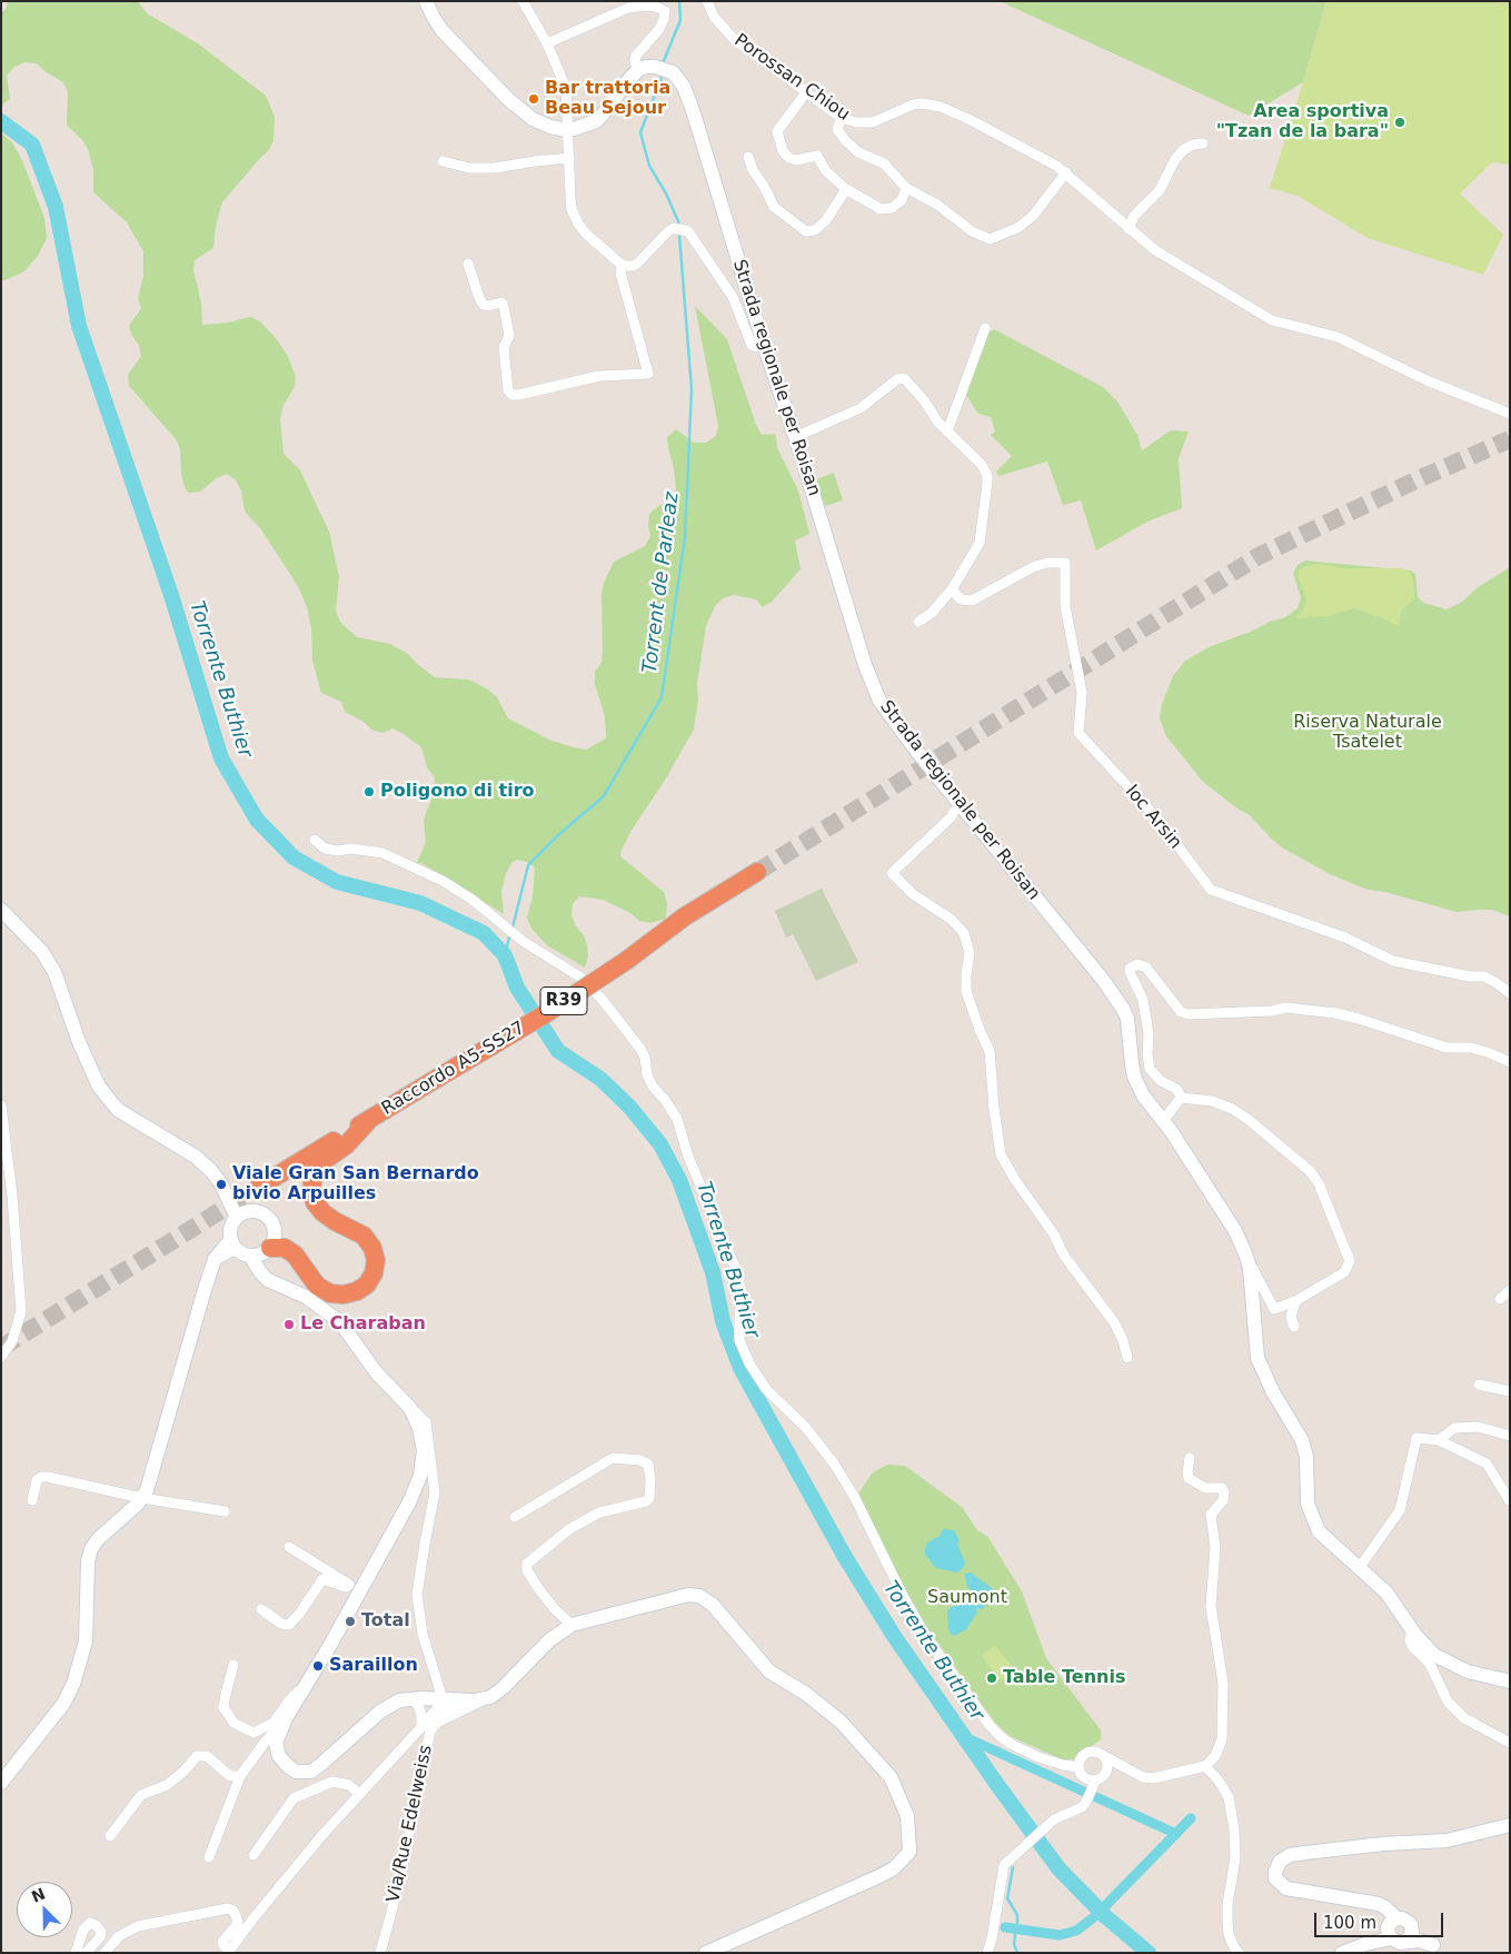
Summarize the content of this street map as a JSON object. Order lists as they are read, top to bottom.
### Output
{
  "streets": {
    "highway": ["R39", "Raccordo A5-SS27"],
    "main road": ["Strada regionale per Roisan"],
    "street": ["Porossan Chiou", "loc Arsin", "Via/Rue Edelweiss"]
  },
  "water": ["Torrent de Parleaz", "Torrente Buthier"],
  "parks": ["Riserva Naturale Tsatelet", "Saumont"],
  "places": [
    "Bar trattoria Beau Sejour",
    "Area sportiva \"Tzan de la bara\"",
    "Poligono di tiro",
    "Viale Gran San Bernardo bivio Arpuilles",
    "Le Charaban",
    "Total",
    "Saraillon",
    "Table Tennis"
  ],
  "scale_bar": "100 m",
  "north": "top left"
}
